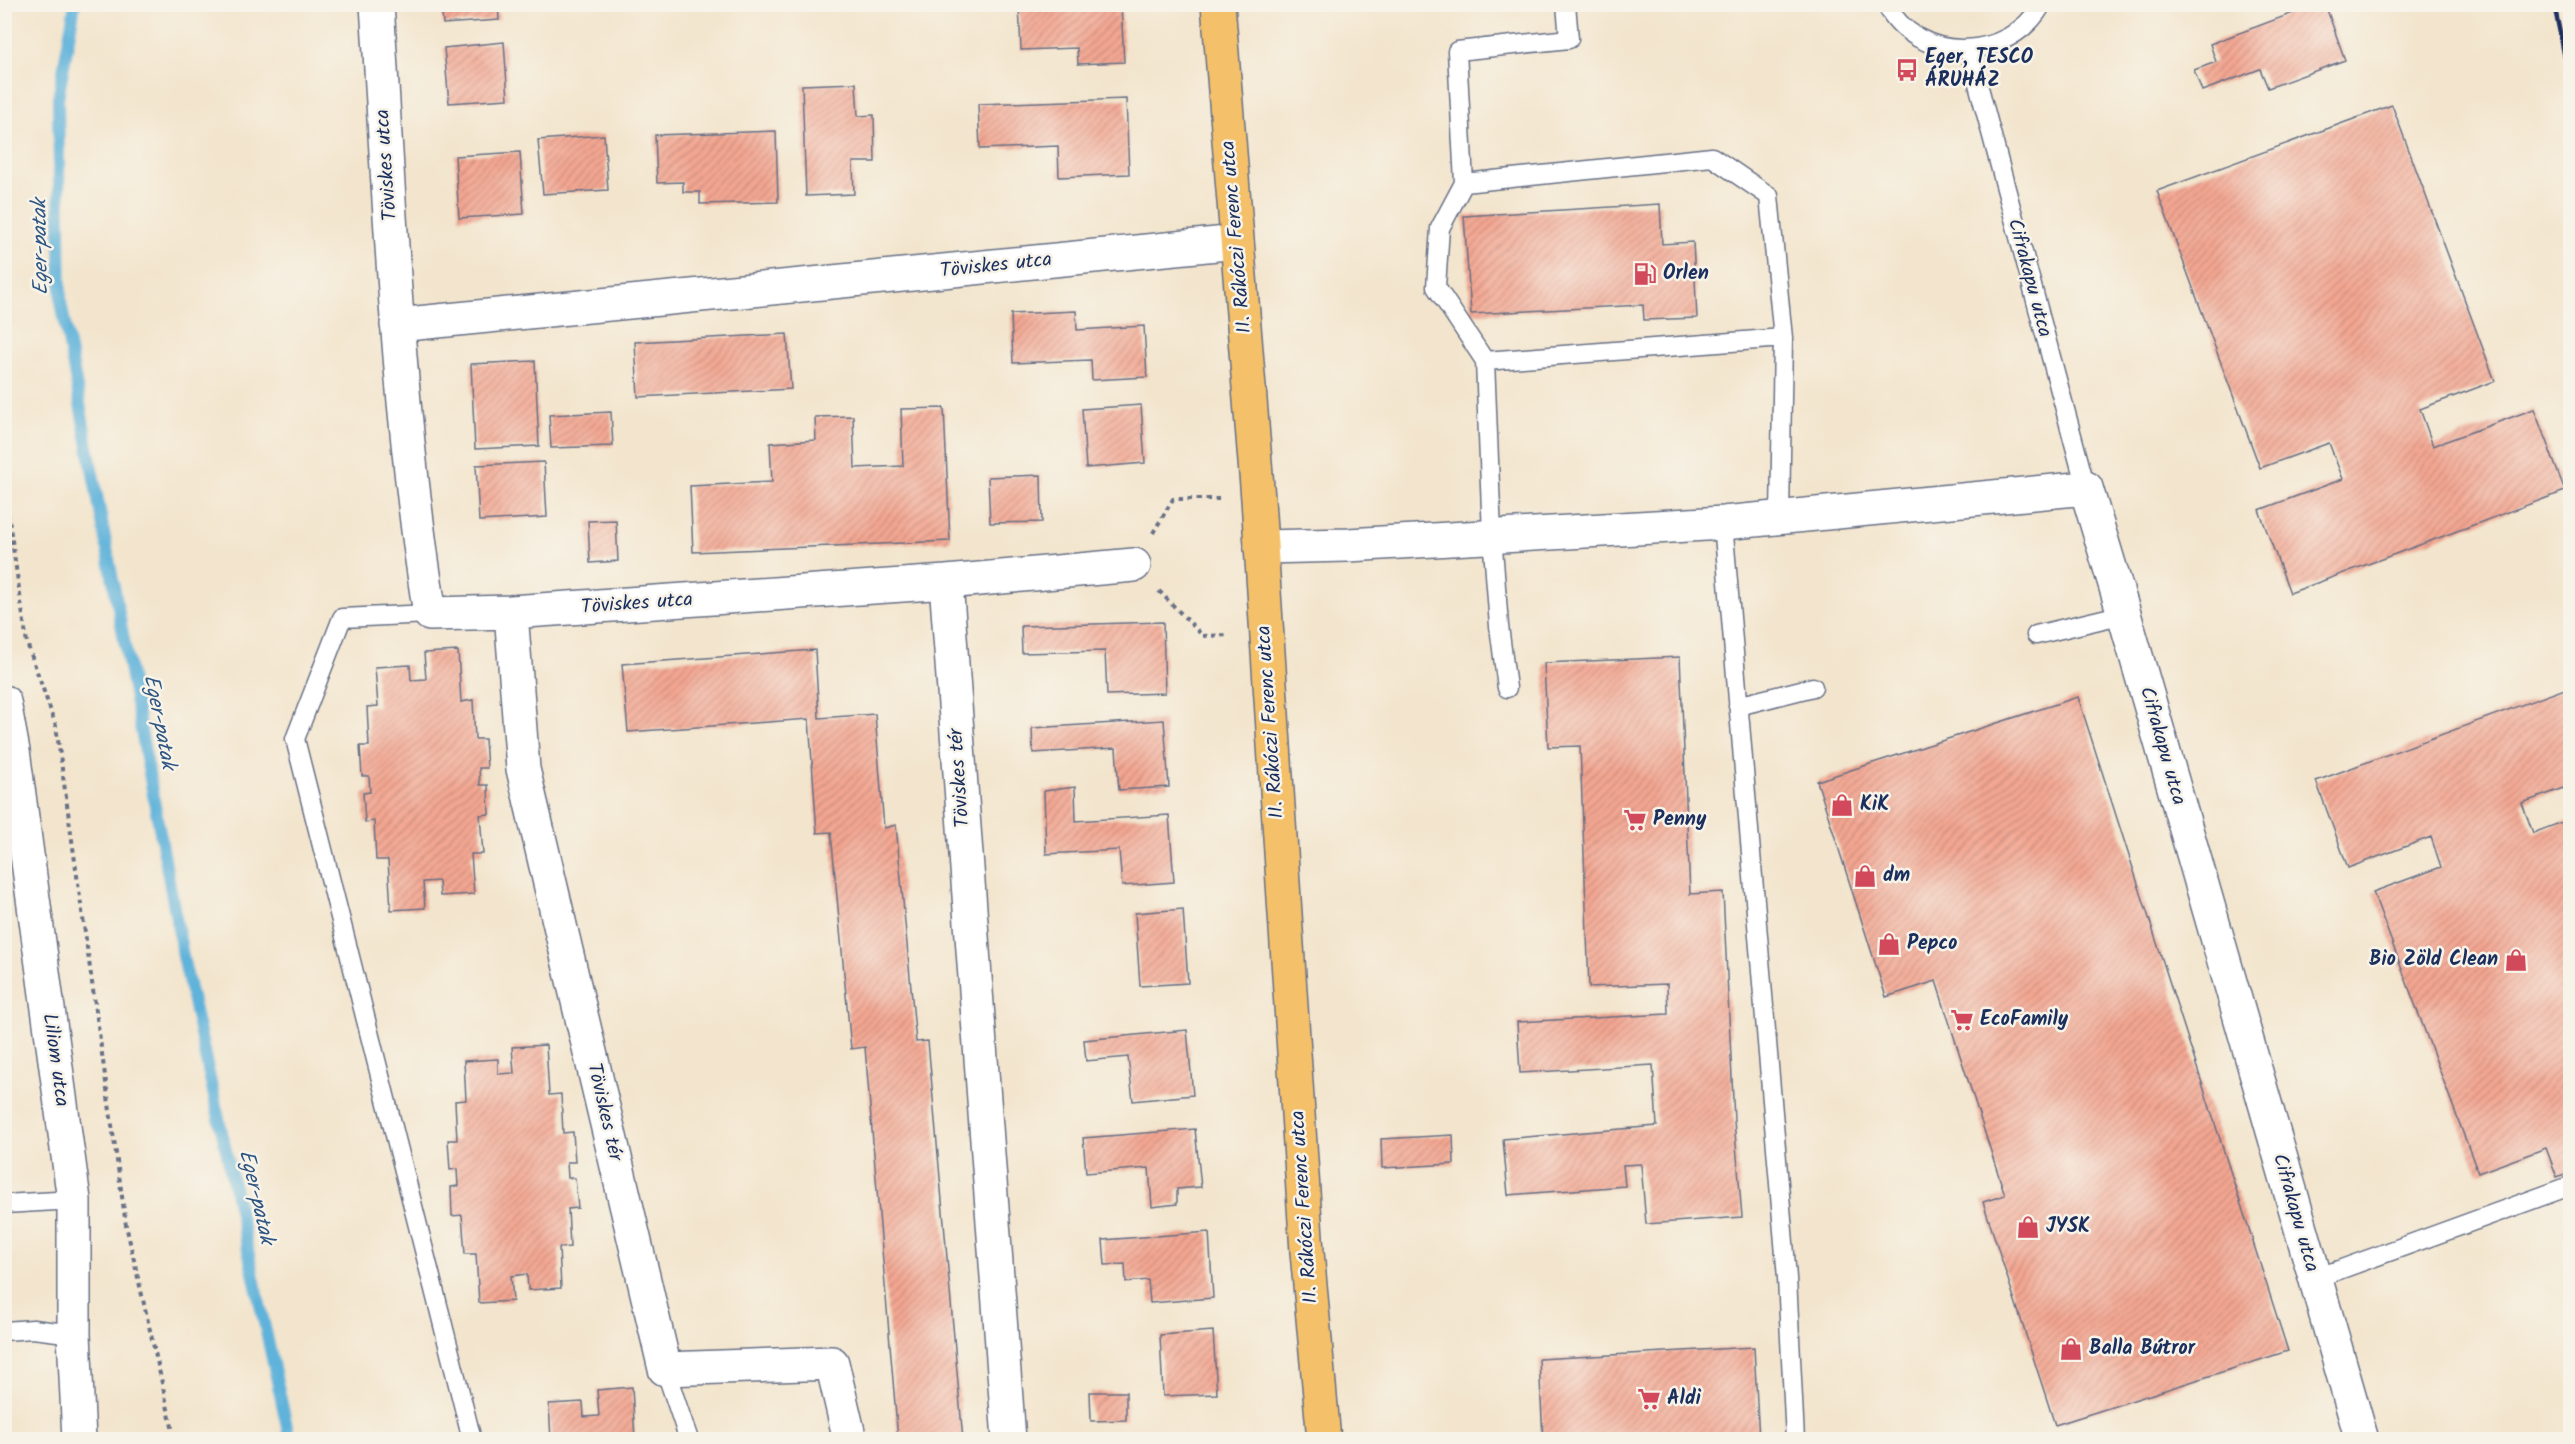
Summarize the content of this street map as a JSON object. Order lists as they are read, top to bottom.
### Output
{
  "streets": {
    "main road": ["II. Rákóczi Ferenc utca"],
    "street": [
      "Töviskes utca",
      "Cifrakapu utca",
      "Töviskes tér",
      "Liliom utca"
    ]
  },
  "crossings": [
    ["Töviskes utca", "II. Rákóczi Ferenc utca"],
    ["Töviskes utca", "Töviskes tér"]
  ],
  "water": ["Eger-patak"],
  "places": {
    "bus stop": ["Eger, TESCO ÁRUHÁZ"],
    "fuel station": ["Orlen"],
    "shop": [
      "KiK",
      "dm",
      "Pepco",
      "Bio Zöld Clean",
      "JYSK",
      "Balla Bútror"
    ],
    "supermarket": ["Penny", "EcoFamily", "Aldi"]
  }
}
